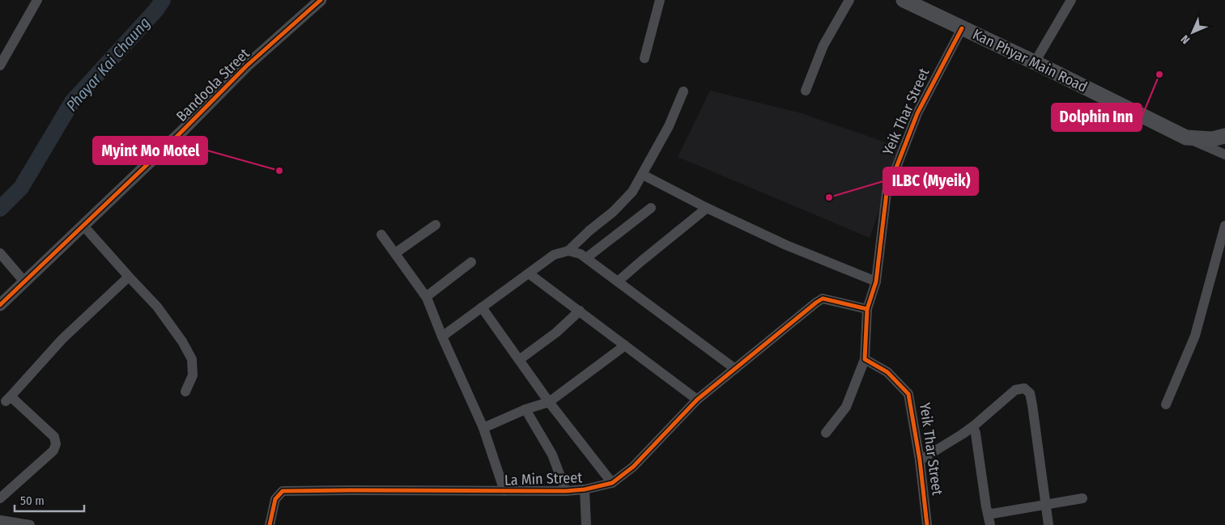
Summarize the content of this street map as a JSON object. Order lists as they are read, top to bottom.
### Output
{
  "streets": {
    "main road": ["Kan Phyar Main Road"],
    "street": ["Bandoola Street", "Yeik Thar Street", "La Min Street"]
  },
  "crossings": [
    ["Kan Phyar Main Road", "Yeik Thar Street"],
    ["Yeik Thar Street", "La Min Street"]
  ],
  "water": ["Phayar Kai Chaung"],
  "places": ["Dolphin Inn", "Myint Mo Motel", "ILBC (Myeik)"],
  "scale_bar": "50 m",
  "north": "bottom left"
}
